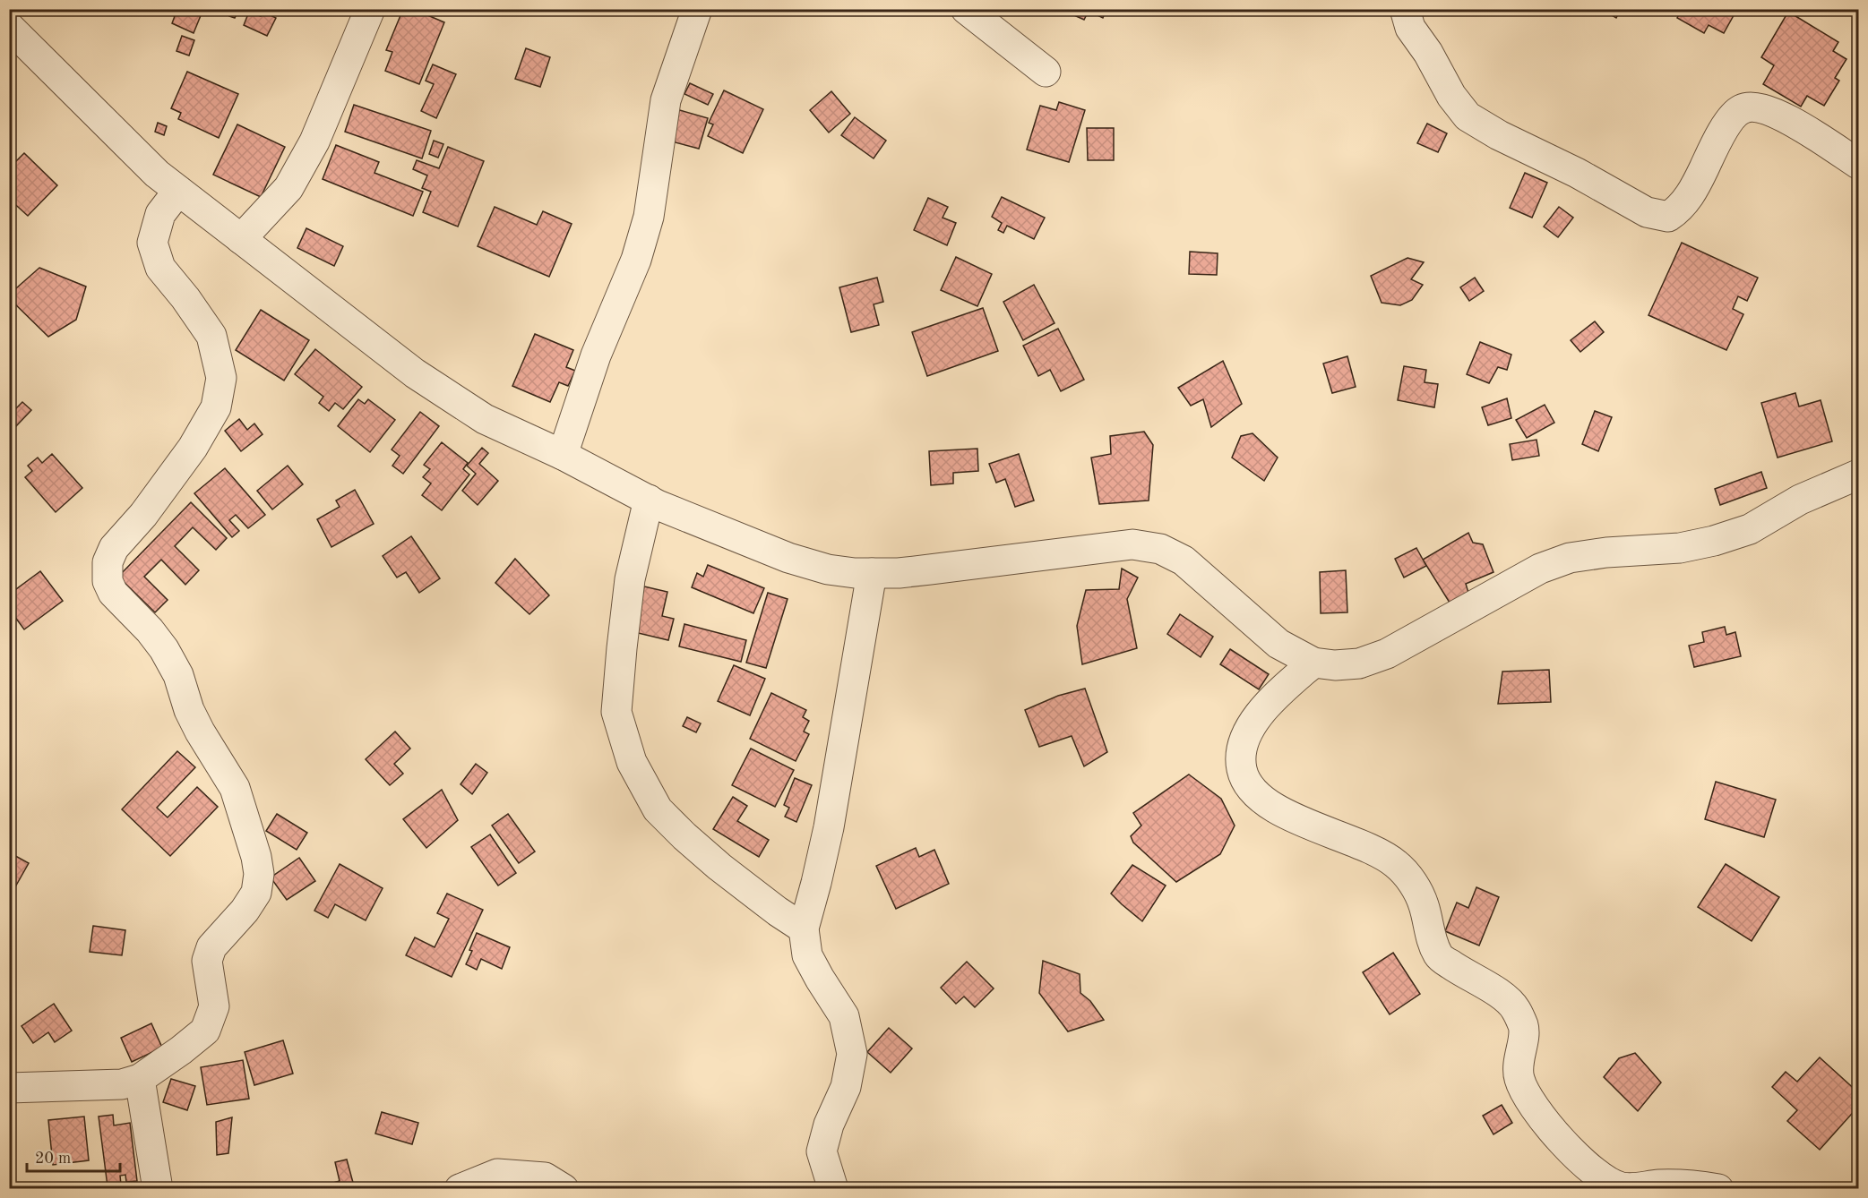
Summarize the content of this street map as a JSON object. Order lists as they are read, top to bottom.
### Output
{
  "scale_bar": "20 m"
}
